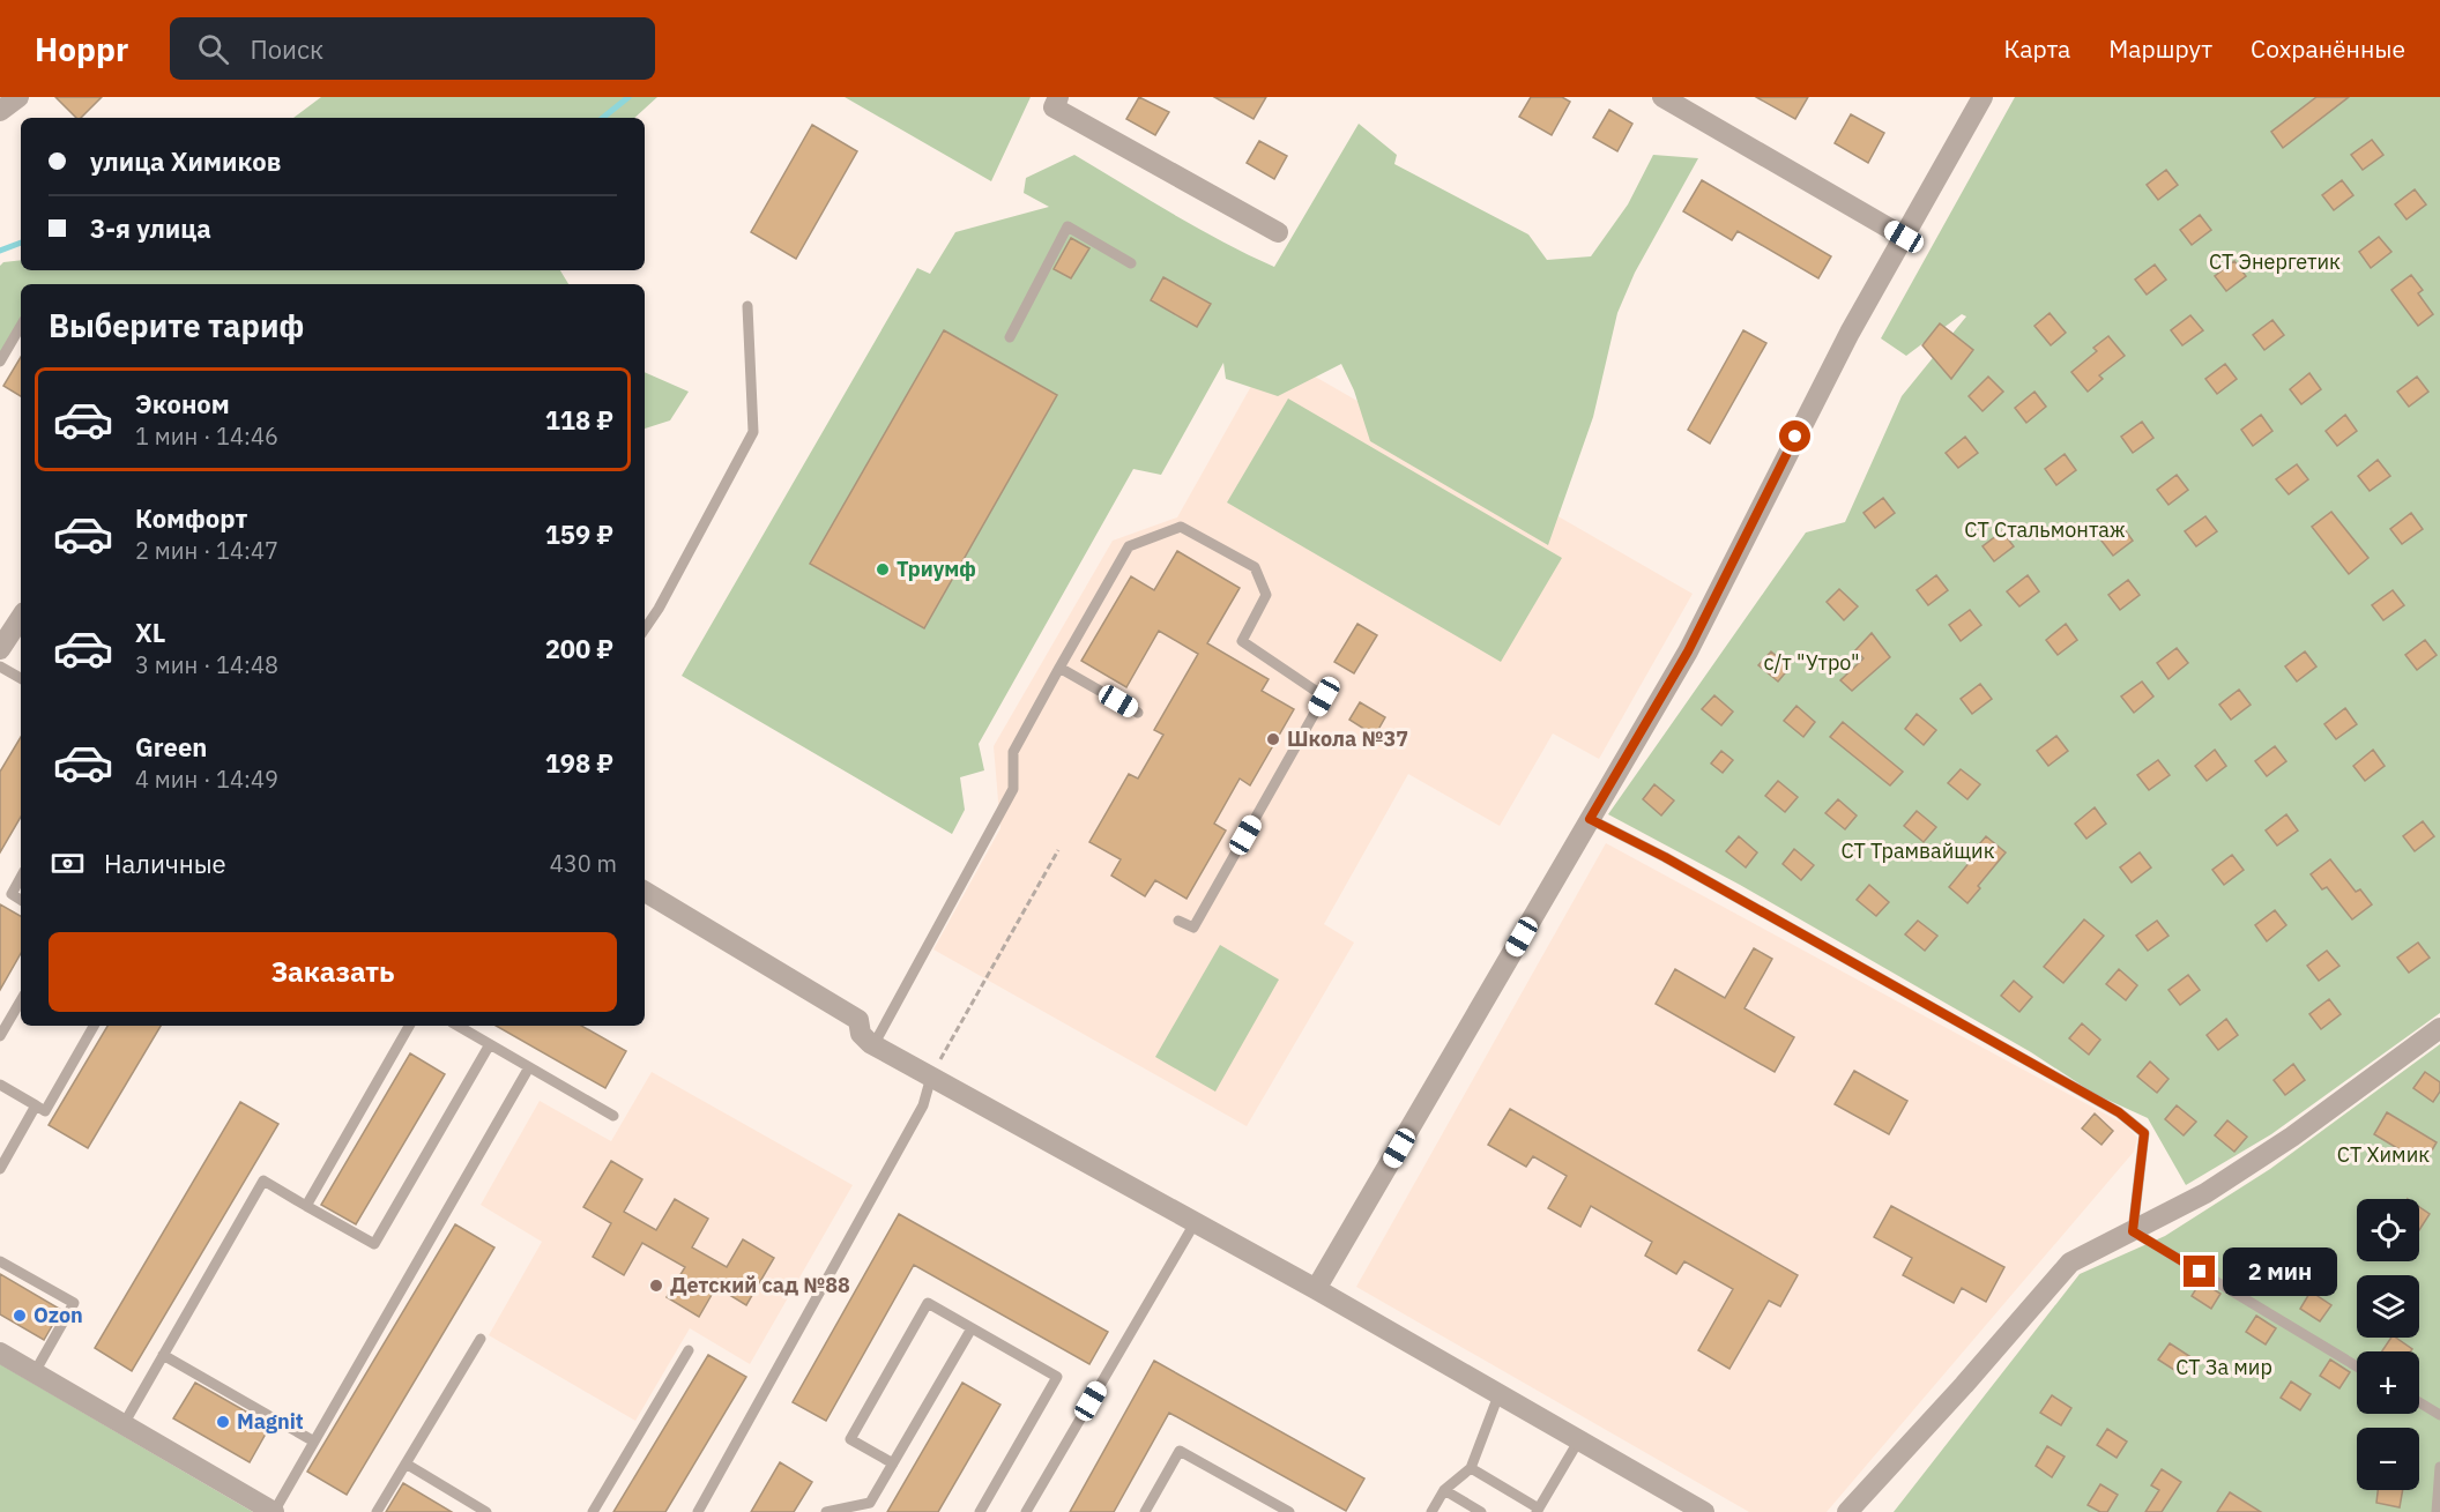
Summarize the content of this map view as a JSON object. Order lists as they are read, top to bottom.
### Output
{
  "parks": [
    "СТ Энергетик",
    "СТ Стальмонтаж",
    "с/т \"Утро\"",
    "СТ Трамвайщик",
    "СТ Химик",
    "СТ За мир"
  ],
  "places": [
    "Триумф",
    "Школа №37",
    "Детский сад №88",
    "Ozon",
    "Magnit"
  ],
  "page": {
    "header": "Hoppr",
    "search": "Поиск",
    "nav": ["Карта", "Маршрут", "Сохранённые"],
    "banner": ["улица Химиков", "3-я улица"],
    "heading": "Выберите тариф",
    "list": [
      {
        "name": "Эконом",
        "note": "1 мин · 14:46",
        "value": "118 ₽"
      },
      {
        "name": "Комфорт",
        "note": "2 мин · 14:47",
        "value": "159 ₽"
      },
      {
        "name": "XL",
        "note": "3 мин · 14:48",
        "value": "200 ₽"
      },
      {
        "name": "Green",
        "note": "4 мин · 14:49",
        "value": "198 ₽"
      }
    ],
    "pay": ["Наличные", "430 m"],
    "buttons": "Заказать",
    "map_buttons": ["+", "−"],
    "bubble": "2 мин"
  }
}
